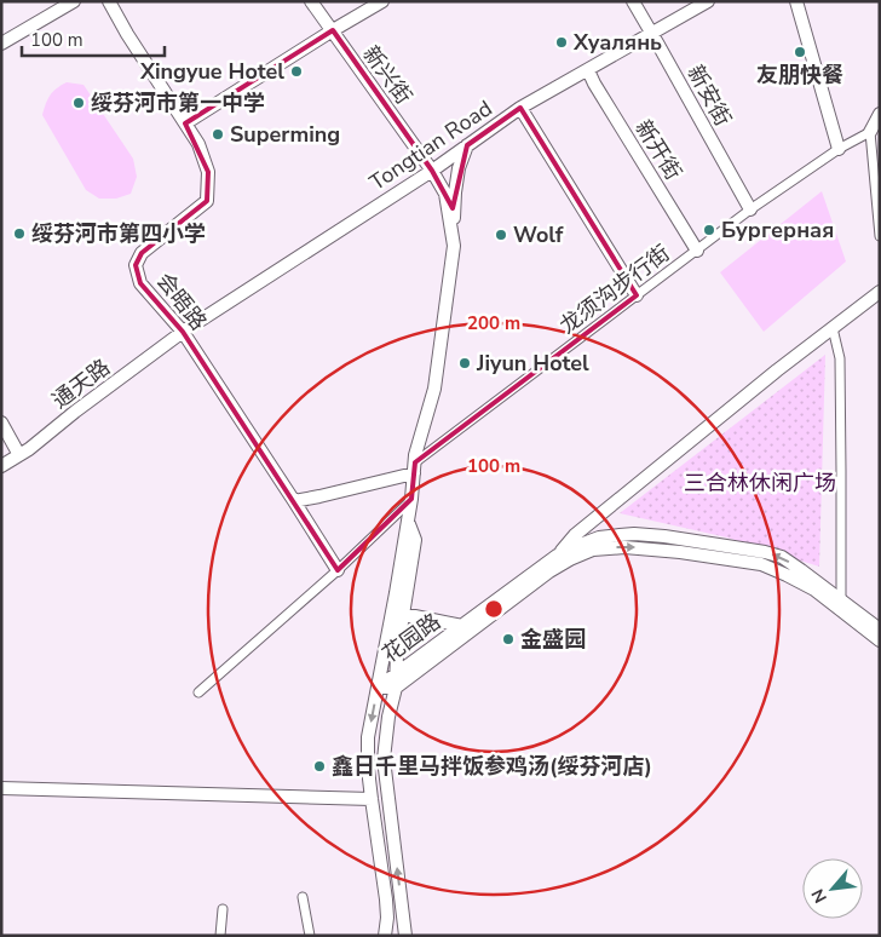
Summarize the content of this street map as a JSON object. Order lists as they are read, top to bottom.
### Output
{
  "streets": {
    "main road": [
      "新兴街",
      "新安街",
      "Tongtian Road",
      "新开街",
      "会晤路",
      "通天路",
      "花园路"
    ],
    "street": ["龙须沟步行街"]
  },
  "crossings": [
    ["新兴街", "Tongtian Road"],
    ["新安街", "Tongtian Road"],
    ["新安街", "龙须沟步行街"],
    ["Tongtian Road", "新开街"],
    ["Tongtian Road", "会晤路"],
    ["Tongtian Road", "通天路"],
    ["新开街", "龙须沟步行街"],
    ["会晤路", "通天路"]
  ],
  "parks": ["三合林休闲广场"],
  "places": [
    "Хуалянь",
    "友朋快餐",
    "Xingyue Hotel",
    "绥芬河市第一中学",
    "Superming",
    "Бургерная",
    "绥芬河市第四小学",
    "Wolf",
    "Jiyun Hotel",
    "金盛园",
    "鑫日千里马拌饭参鸡汤(绥芬河店)"
  ],
  "scale_bar": "100 m",
  "north": "bottom left",
  "rings": ["200 m", "100 m"]
}
